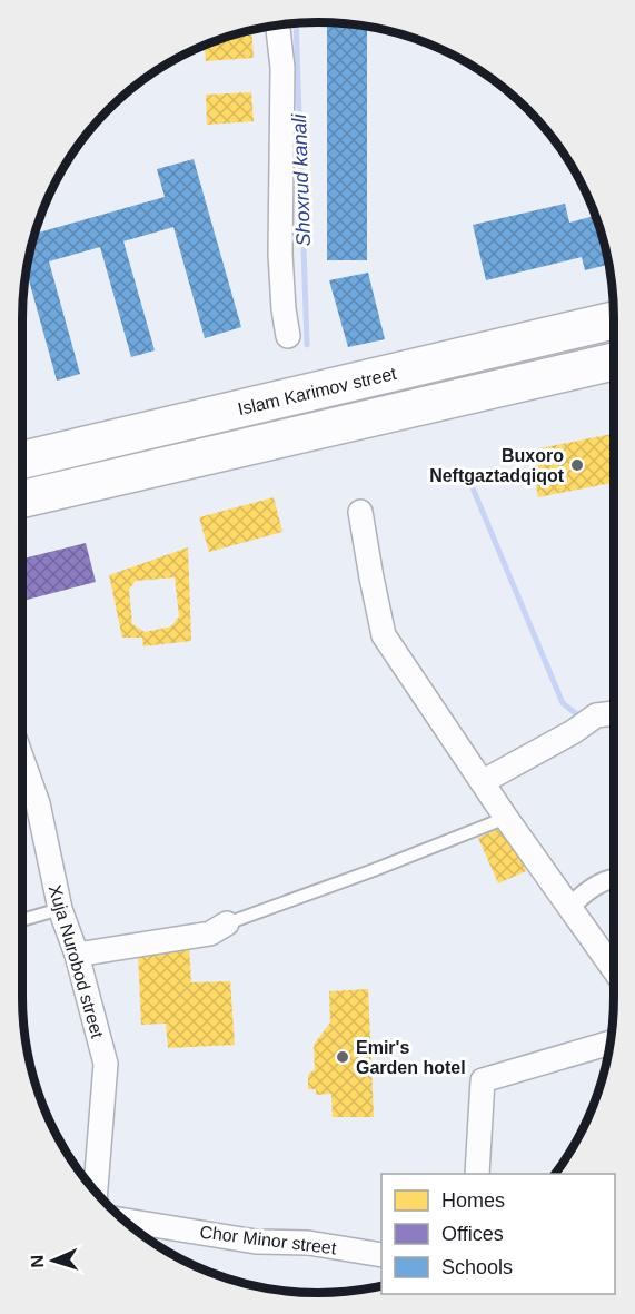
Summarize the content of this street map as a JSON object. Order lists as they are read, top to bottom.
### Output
{
  "streets": {
    "main road": ["Islam Karimov street"],
    "street": ["Xuja Nurobod street", "Chor Minor street"]
  },
  "water": ["Shoxrud kanali"],
  "places": ["Buxoro Neftgaztadqiqot", "Emir's Garden hotel"],
  "legend": ["Homes", "Offices", "Schools"],
  "north": "left"
}
